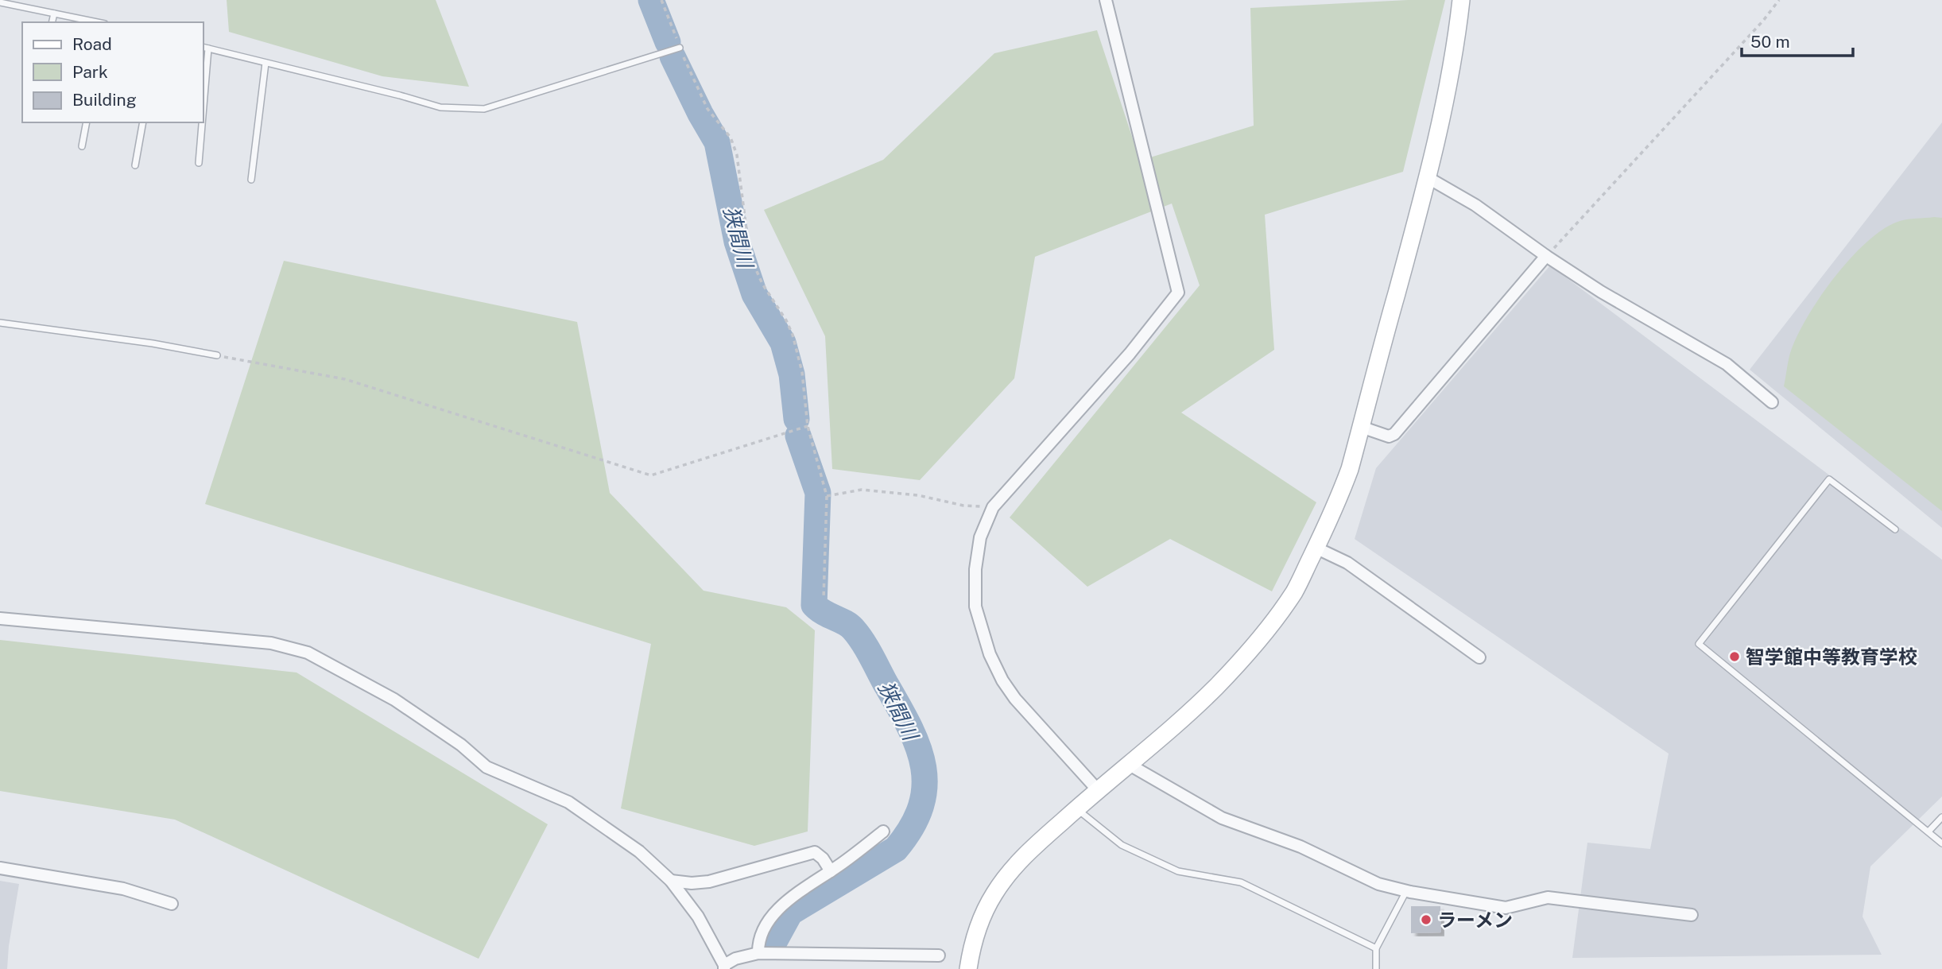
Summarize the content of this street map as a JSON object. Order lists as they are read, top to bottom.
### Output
{
  "water": ["狭間川"],
  "places": ["智学館中等教育学校", "ラーメン"],
  "legend": ["Road", "Park", "Building"],
  "scale_bar": "50 m"
}
